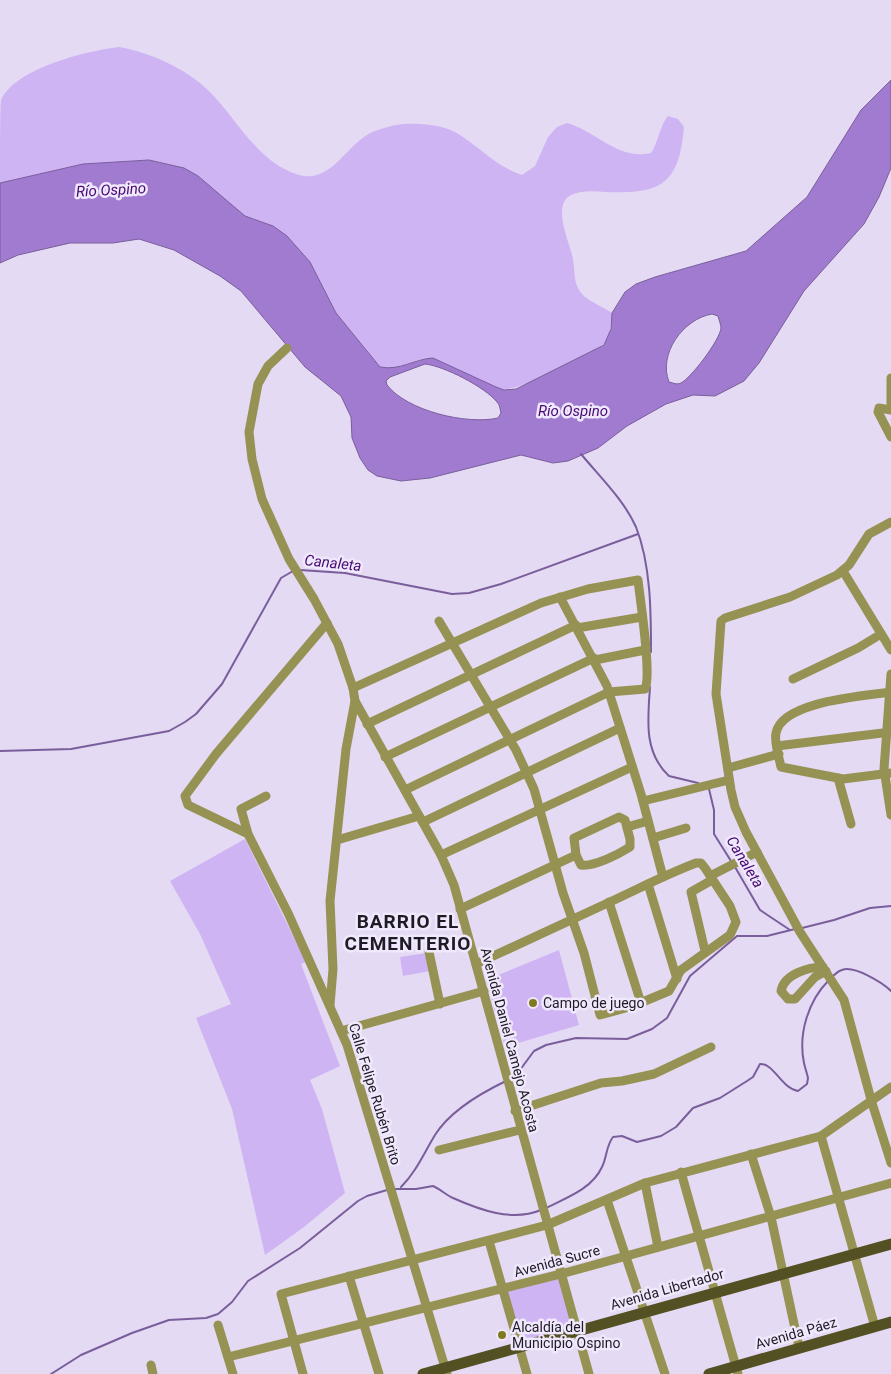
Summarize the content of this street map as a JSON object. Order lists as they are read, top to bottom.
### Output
{
  "streets": {
    "main road": ["Avenida Libertador", "Avenida Páez"],
    "street": ["Avenida Daniel Camejo Acosta", "Calle Felipe Rubén Brito", "Avenida Sucre"]
  },
  "crossings": [
    ["Avenida Daniel Camejo Acosta", "Avenida Sucre"],
    ["Avenida Daniel Camejo Acosta", "Avenida Libertador"],
    ["Calle Felipe Rubén Brito", "Avenida Sucre"],
    ["Calle Felipe Rubén Brito", "Avenida Libertador"]
  ],
  "districts": ["BARRIO EL CEMENTERIO"],
  "water": ["Río Ospino", "Canaleta"],
  "places": ["Campo de juego", "Alcaldía del Municipio Ospino"]
}
